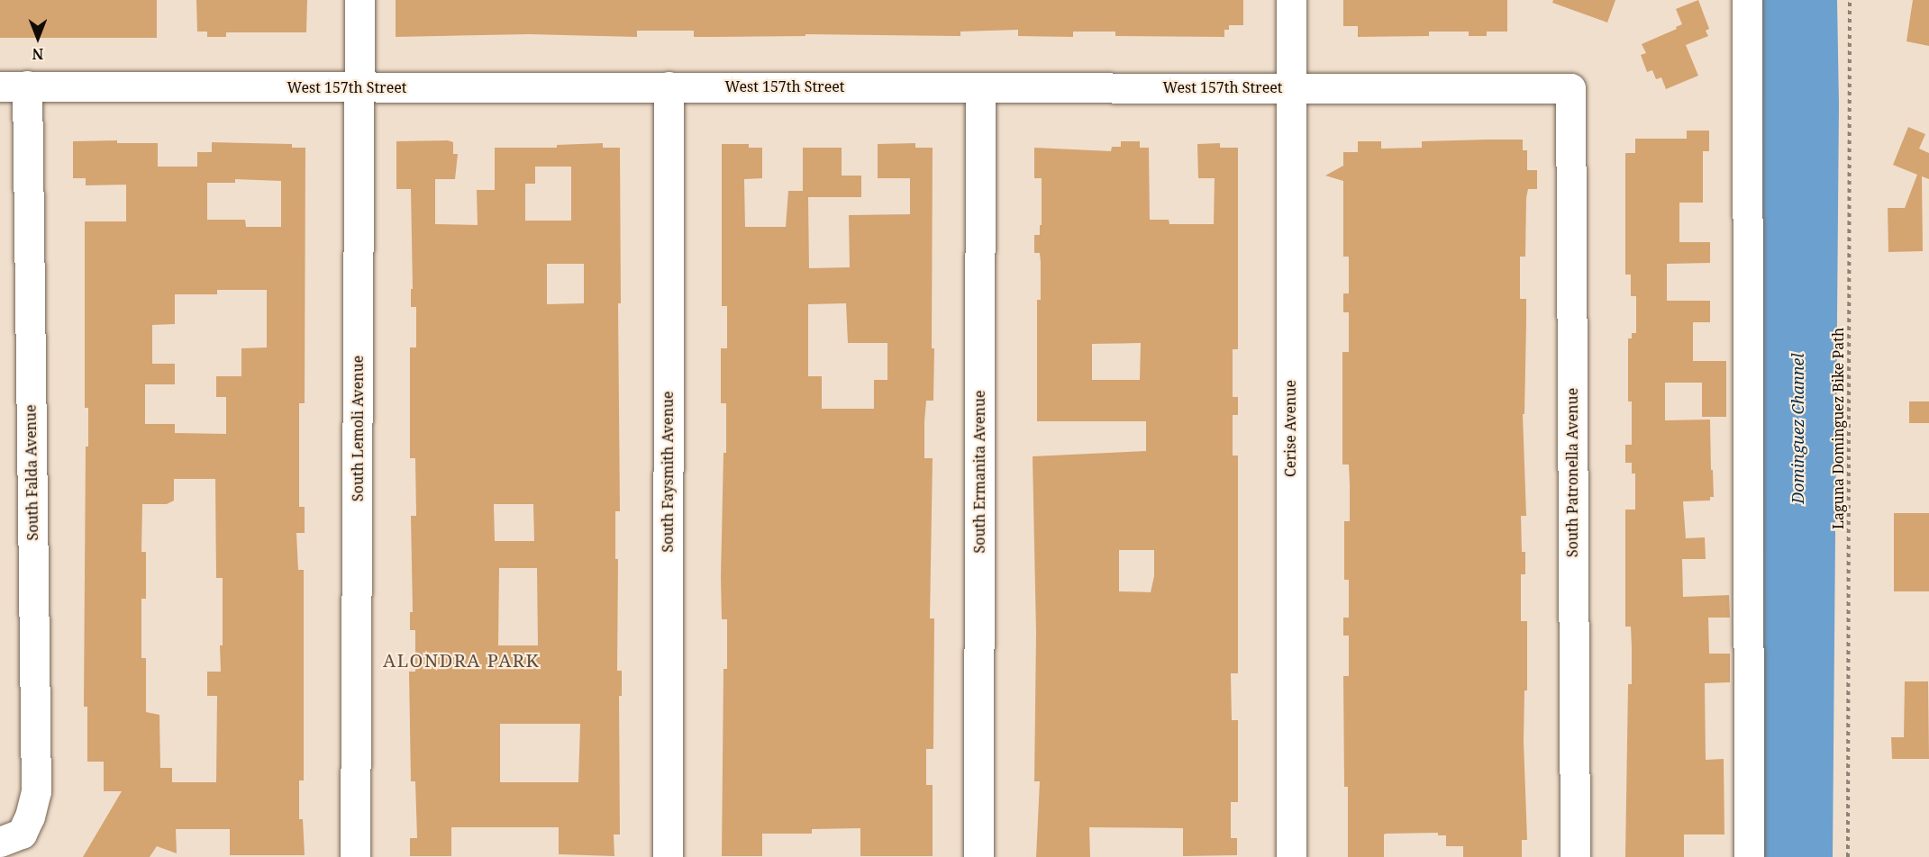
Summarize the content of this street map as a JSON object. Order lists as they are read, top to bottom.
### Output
{
  "streets": {
    "street": [
      "West 157th Street",
      "South Lemoli Avenue",
      "Cerise Avenue",
      "South Faysmith Avenue",
      "South Ermanita Avenue",
      "South Falda Avenue",
      "South Patronella Avenue"
    ],
    "path": ["Laguna Dominguez Bike Path"]
  },
  "crossings": [
    ["West 157th Street", "South Lemoli Avenue"],
    ["West 157th Street", "Cerise Avenue"],
    ["West 157th Street", "South Faysmith Avenue"],
    ["West 157th Street", "South Ermanita Avenue"],
    ["West 157th Street", "South Falda Avenue"],
    ["West 157th Street", "South Patronella Avenue"]
  ],
  "districts": ["ALONDRA PARK"],
  "water": ["Dominguez Channel"],
  "north": "bottom"
}
